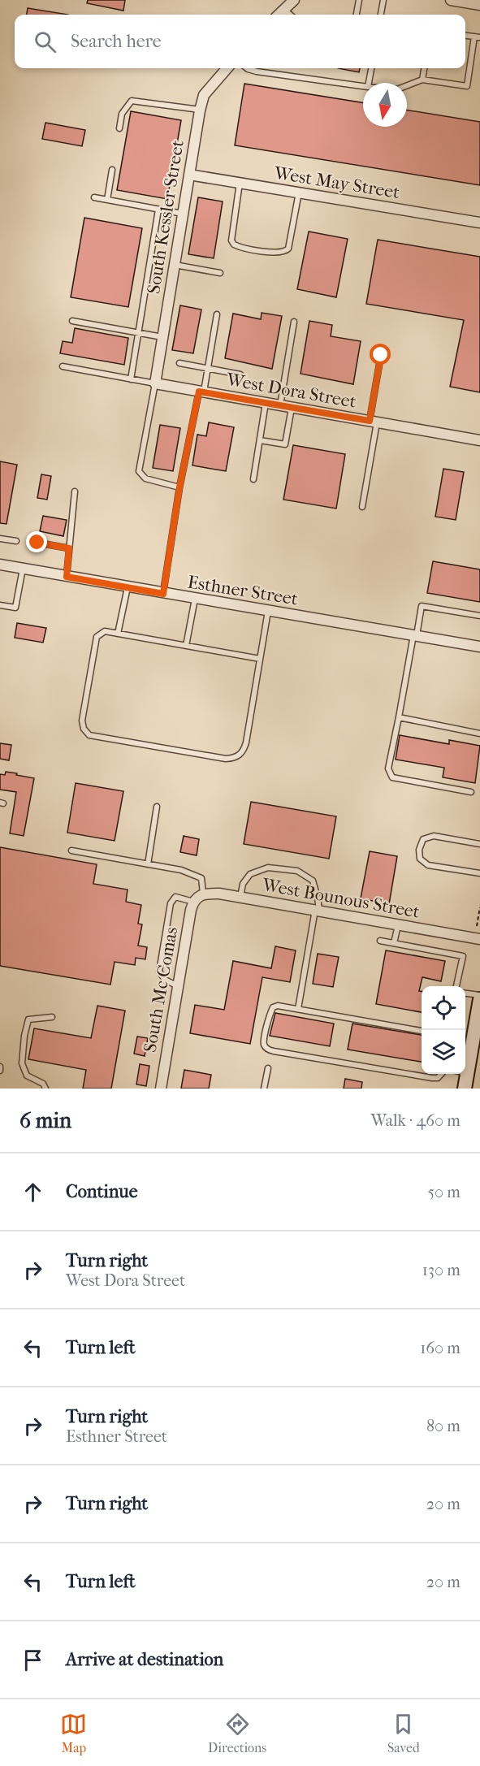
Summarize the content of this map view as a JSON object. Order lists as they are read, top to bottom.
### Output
{
  "streets": {
    "street": [
      "West May Street",
      "South Kessler Street",
      "West Dora Street",
      "Esthner Street",
      "West Bounous Street",
      "South Mc Comas"
    ]
  },
  "crossings": [
    ["West May Street", "South Kessler Street"],
    ["South Kessler Street", "West Dora Street"],
    ["West Bounous Street", "South Mc Comas"]
  ],
  "north": "bottom",
  "page": {
    "search": "Search here",
    "heading": ["6 min", "Walk · 460 m"],
    "list": [
      ["Continue", "50 m"],
      ["Turn right", "West Dora Street", "130 m"],
      ["Turn left", "160 m"],
      ["Turn right", "Esthner Street", "80 m"],
      ["Turn right", "20 m"],
      ["Turn left", "20 m"],
      "Arrive at destination"
    ],
    "nav": ["Map", "Directions", "Saved"]
  }
}
